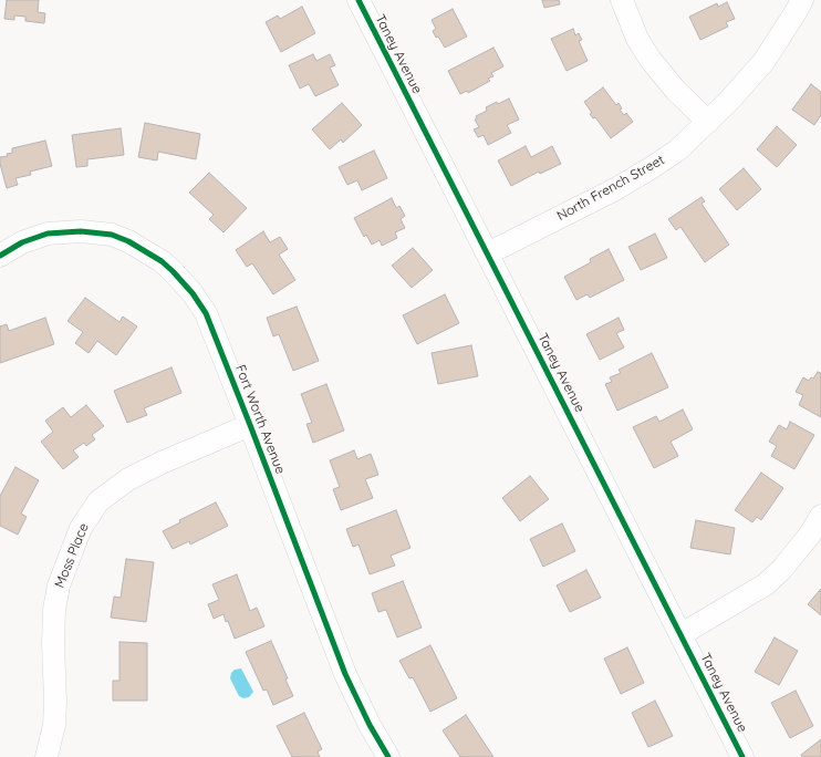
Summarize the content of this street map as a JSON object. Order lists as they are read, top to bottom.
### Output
{
  "streets": {
    "street": [
      "Taney Avenue",
      "North French Street",
      "Fort Worth Avenue",
      "Moss Place"
    ]
  },
  "crossings": [
    ["Taney Avenue", "North French Street"],
    ["Fort Worth Avenue", "Moss Place"]
  ]
}
